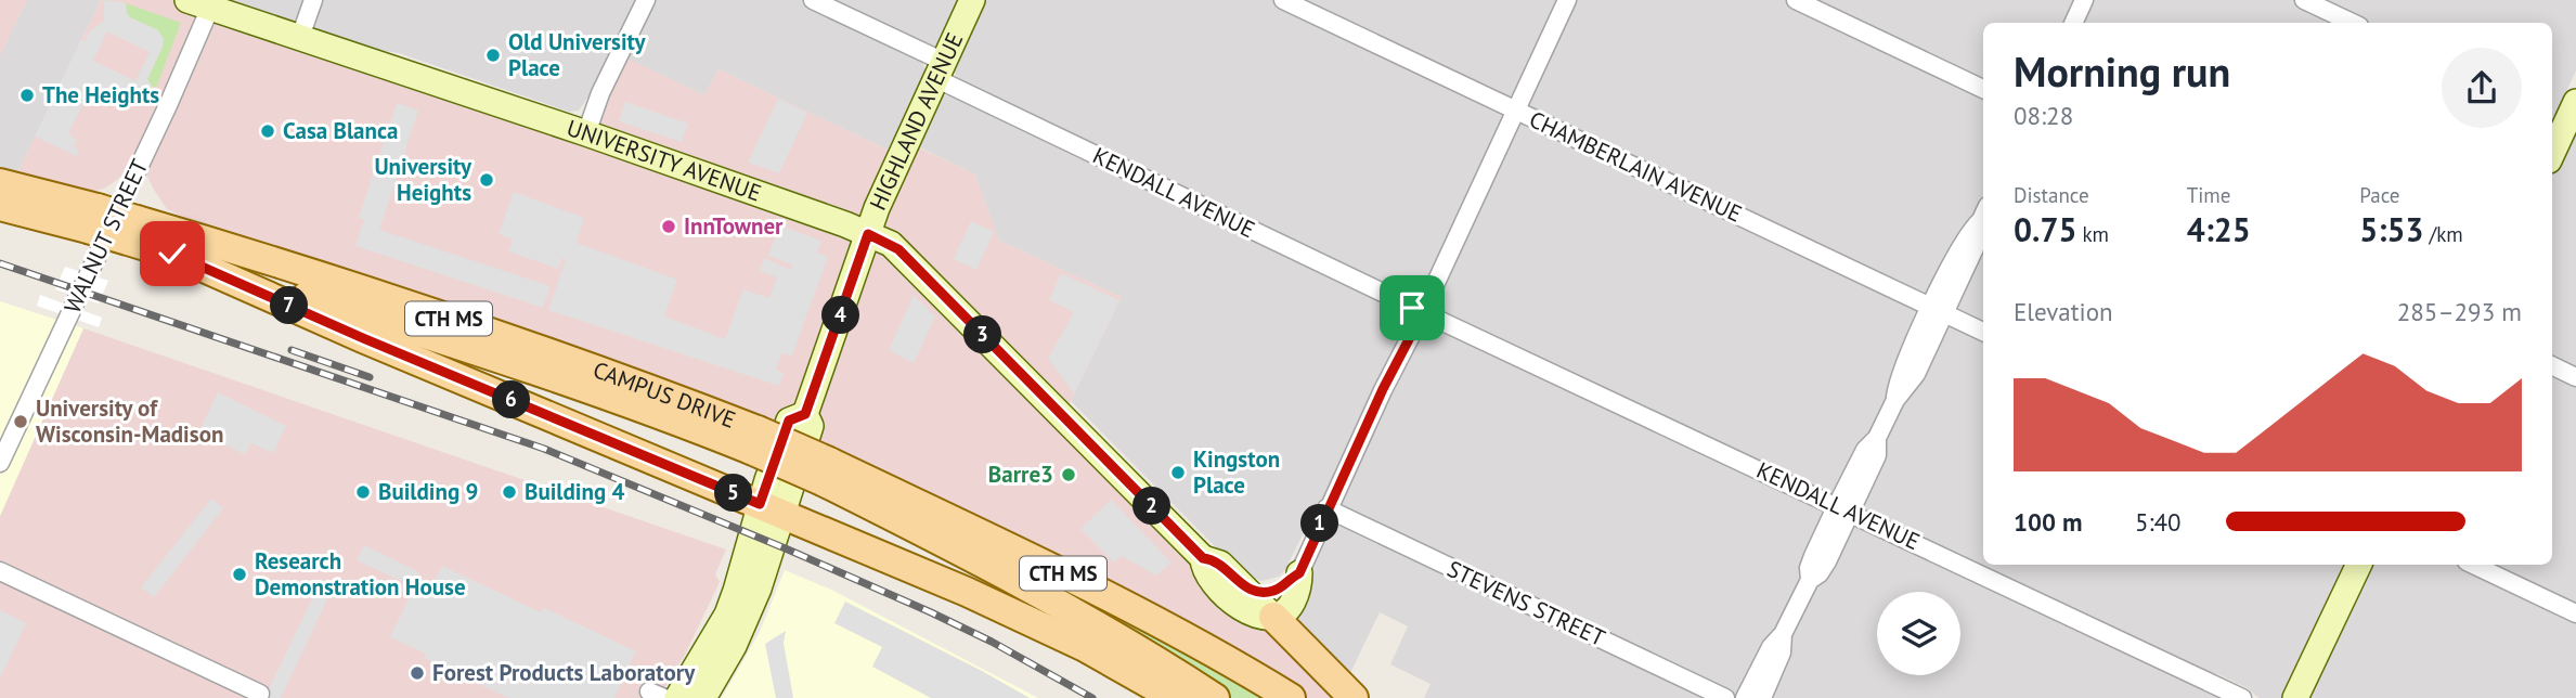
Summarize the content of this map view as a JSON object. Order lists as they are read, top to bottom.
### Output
{
  "streets": {
    "main road": ["CTH MS", "CAMPUS DRIVE"],
    "street": [
      "HIGHLAND AVENUE",
      "UNIVERSITY AVENUE",
      "CHAMBERLAIN AVENUE",
      "KENDALL AVENUE",
      "WALNUT STREET",
      "STEVENS STREET"
    ]
  },
  "crossings": [
    ["HIGHLAND AVENUE", "UNIVERSITY AVENUE"],
    ["HIGHLAND AVENUE", "KENDALL AVENUE"],
    ["UNIVERSITY AVENUE", "WALNUT STREET"]
  ],
  "places": [
    "Old University Place",
    "The Heights",
    "Casa Blanca",
    "University Heights",
    "InnTowner",
    "University of Wisconsin-Madison",
    "Kingston Place",
    "Barre3",
    "Building 9",
    "Building 4",
    "Research Demonstration House",
    "Forest Products Laboratory"
  ],
  "page": {
    "heading": ["Morning run", "08:28"],
    "stats": [
      ["Distance", "0.75 km"],
      ["Time", "4:25"],
      ["Pace", "5:53 /km"]
    ],
    "chart": ["Elevation", "285–293 m"],
    "pins": [
      "7",
      "4",
      "3",
      "6",
      "5",
      "2",
      "1"
    ],
    "list": [
      {
        "name": "100 m",
        "note": "5:40"
      }
    ]
  }
}
